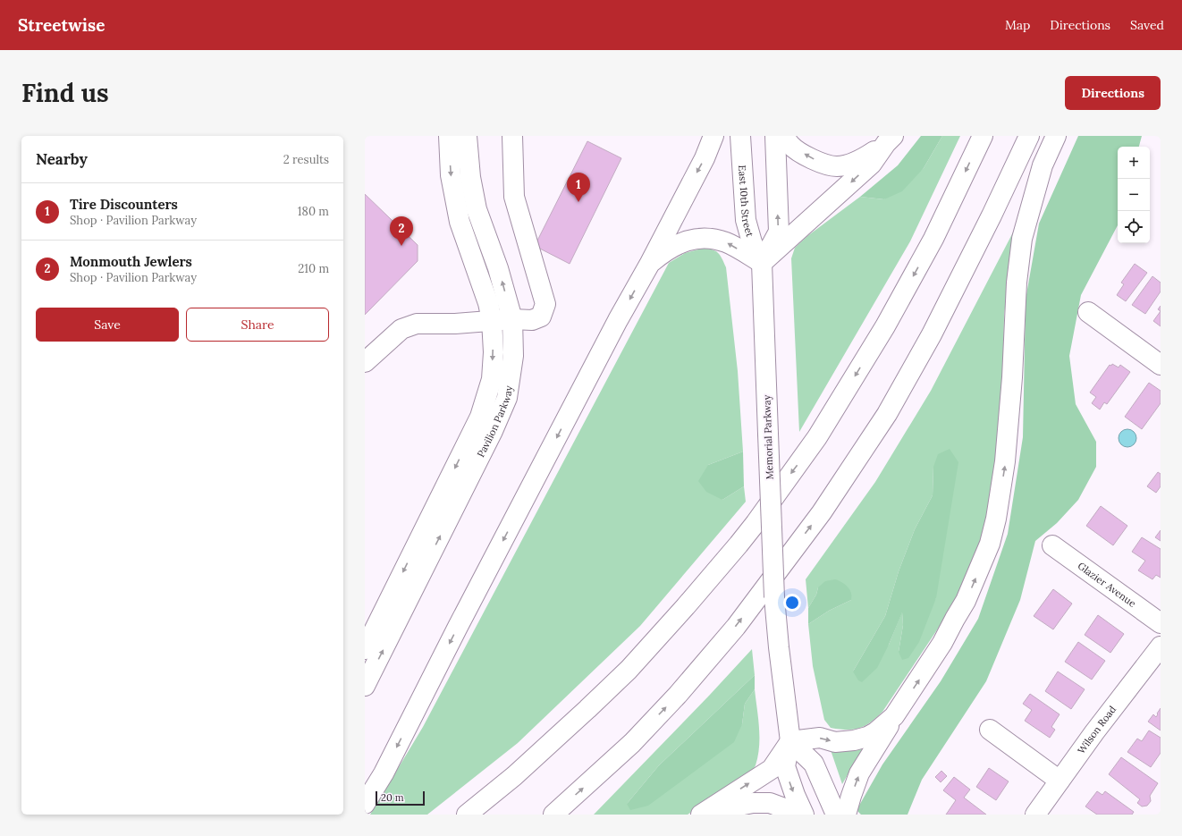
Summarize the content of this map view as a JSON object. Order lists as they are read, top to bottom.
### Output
{
  "streets": {
    "main road": [
      "East 10th Street",
      "Pavilion Parkway",
      "Memorial Parkway",
      "Glazier Avenue",
      "Wilson Road"
    ]
  },
  "crossings": [
    ["East 10th Street", "Memorial Parkway"]
  ],
  "scale_bar": "20 m",
  "page": {
    "header": "Streetwise",
    "nav": ["Map", "Directions", "Saved"],
    "buttons": [
      "Directions",
      ["Save", "Share"]
    ],
    "title": "Find us",
    "heading": ["Nearby", "2 results"],
    "map_buttons": ["+", "−"],
    "pins": ["1", "2"],
    "list": [
      {
        "mark": "1",
        "name": "Tire Discounters",
        "note": "Shop · Pavilion Parkway",
        "value": "180 m"
      },
      {
        "mark": "2",
        "name": "Monmouth Jewlers",
        "note": "Shop · Pavilion Parkway",
        "value": "210 m"
      }
    ],
    "scale": "20 m"
  }
}
